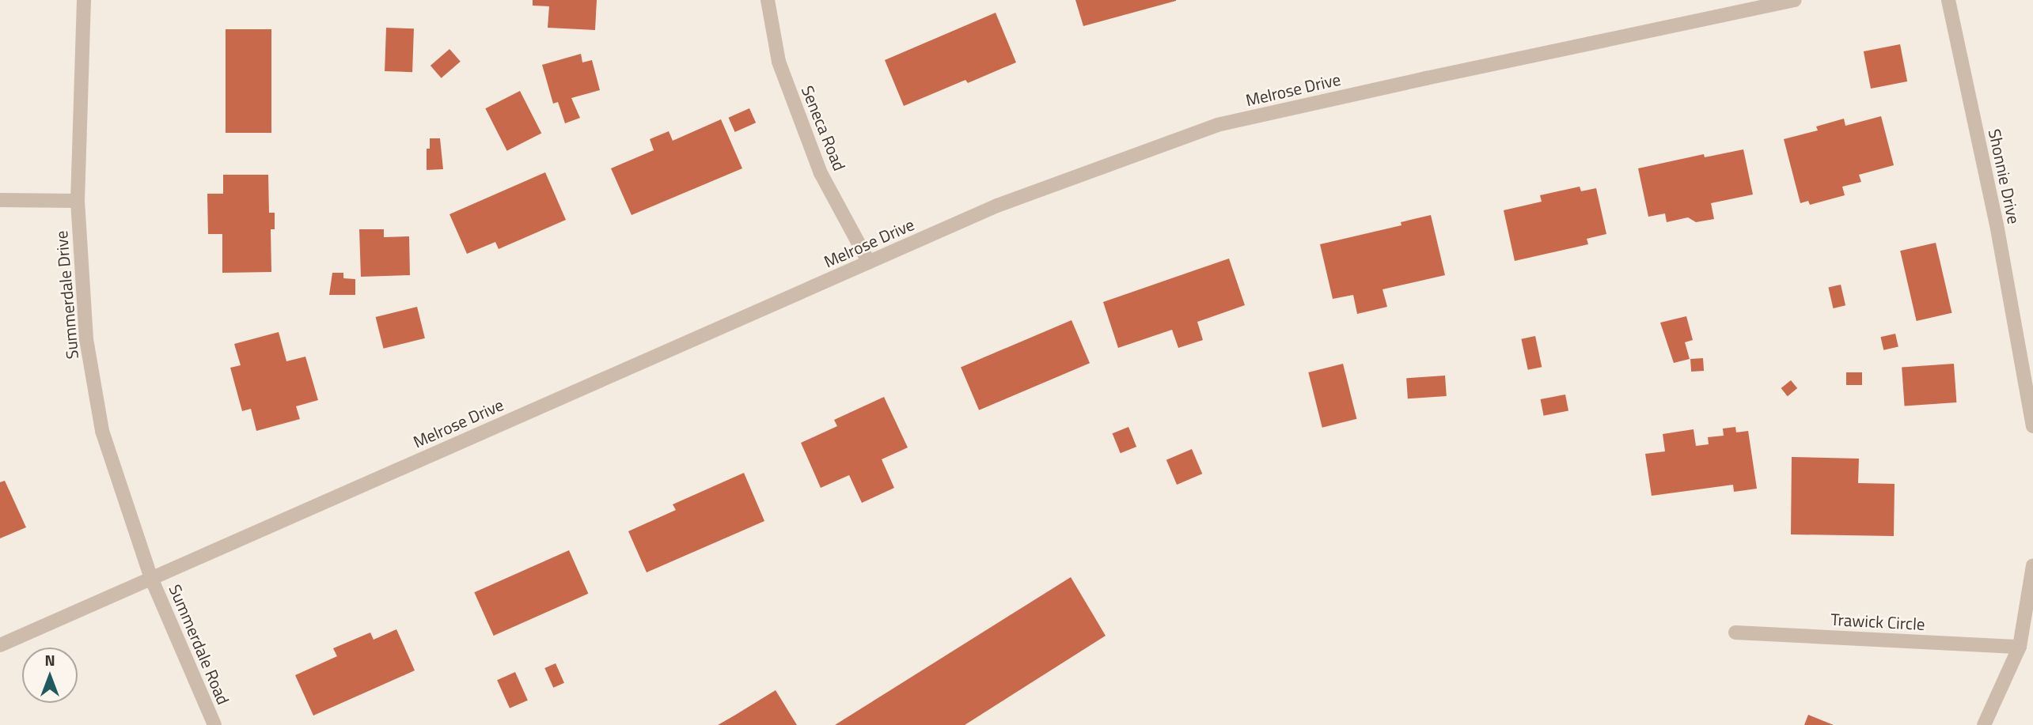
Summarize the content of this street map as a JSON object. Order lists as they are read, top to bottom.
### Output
{
  "streets": {
    "street": [
      "Melrose Drive",
      "Seneca Road",
      "Shonnie Drive",
      "Summerdale Drive",
      "Trawick Circle",
      "Summerdale Road"
    ]
  },
  "crossings": [
    ["Melrose Drive", "Seneca Road"],
    ["Melrose Drive", "Summerdale Drive"],
    ["Melrose Drive", "Summerdale Road"],
    ["Summerdale Drive", "Summerdale Road"]
  ],
  "north": "top"
}
